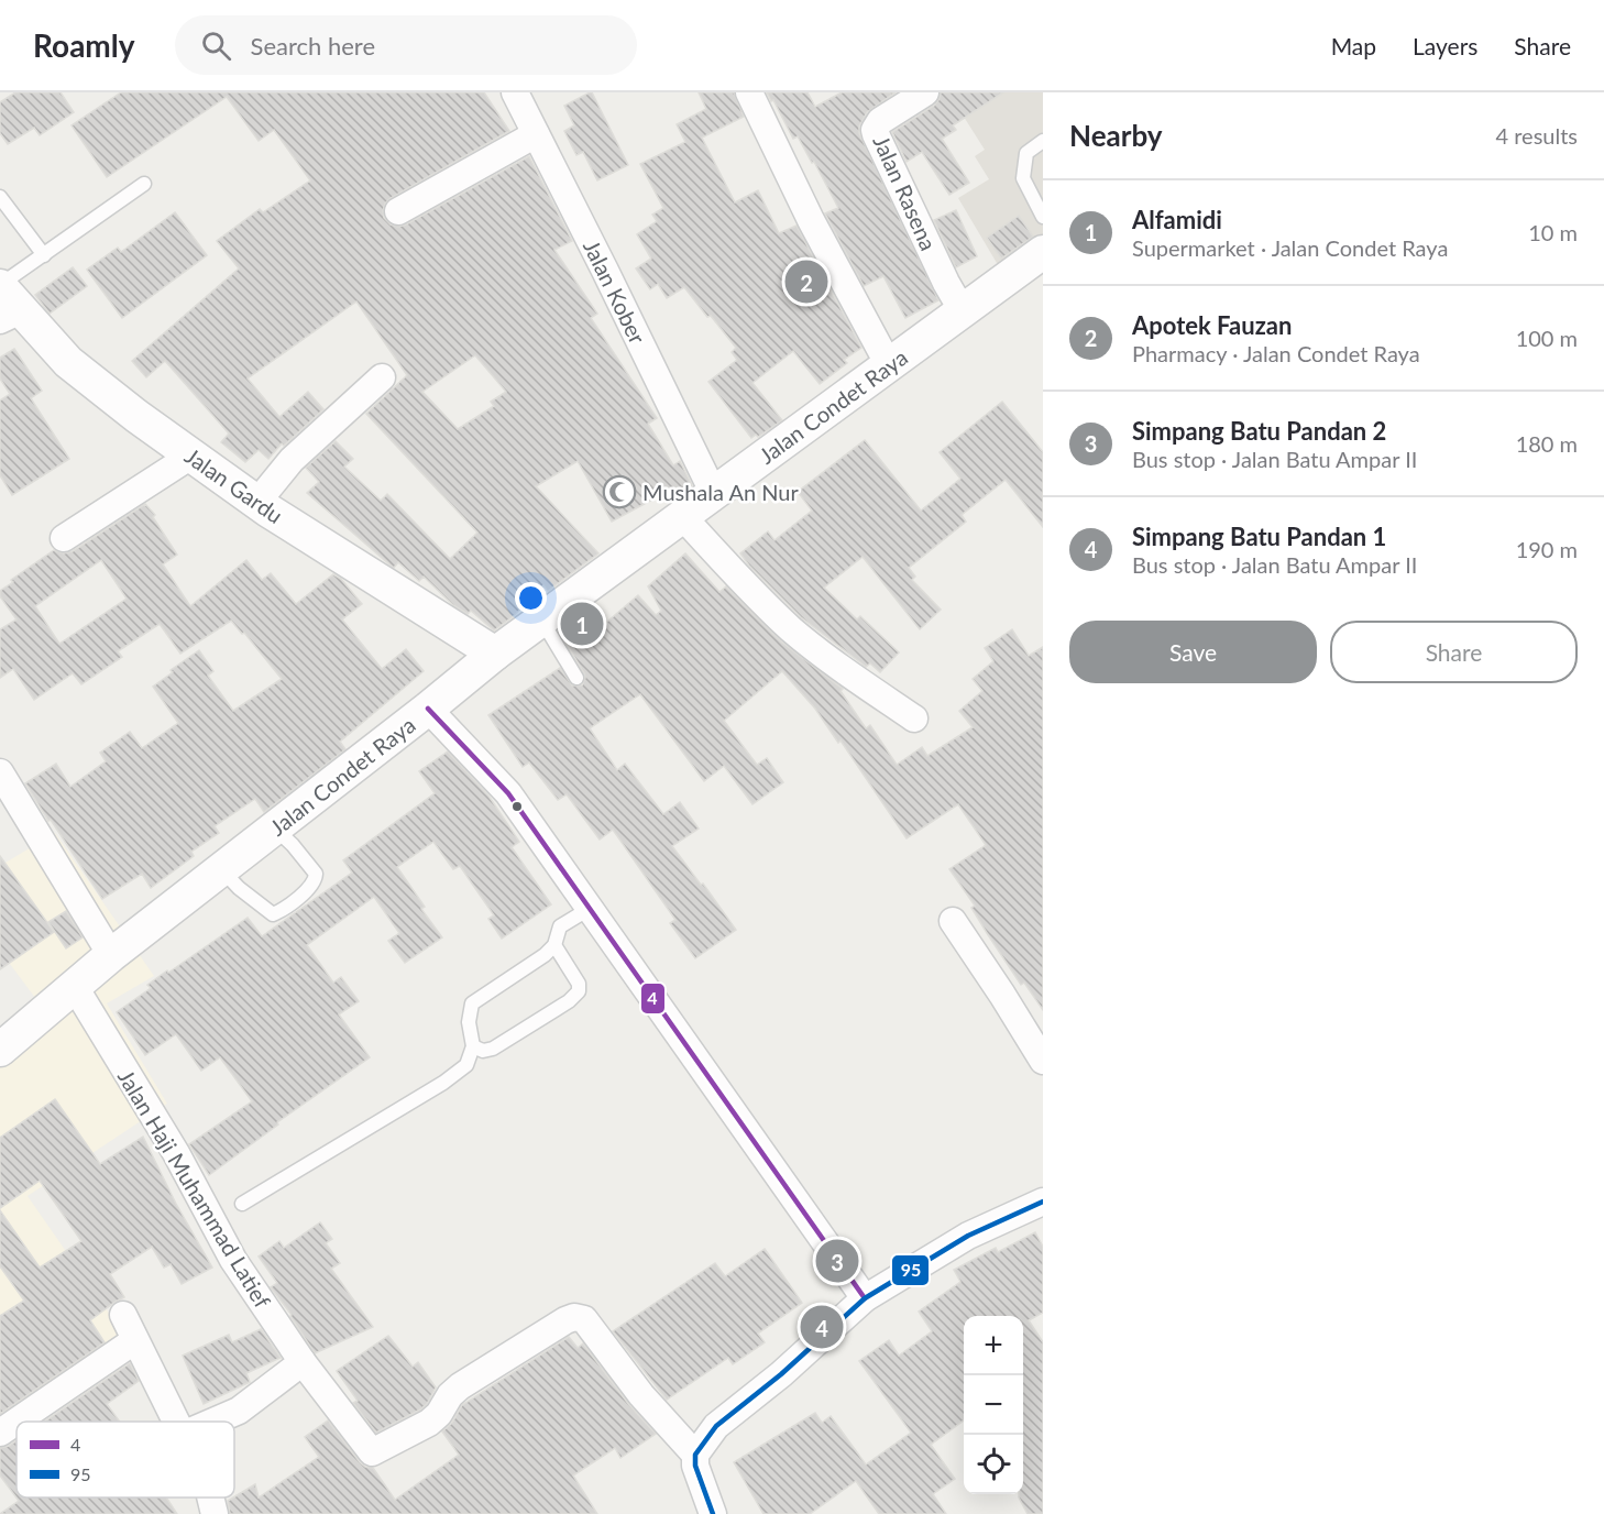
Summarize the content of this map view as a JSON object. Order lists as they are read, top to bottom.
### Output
{
  "streets": {
    "street": [
      "Jalan Rasena",
      "Jalan Kober",
      "Jalan Condet Raya",
      "Jalan Gardu",
      "Jalan Haji Muhammad Latief"
    ]
  },
  "crossings": [
    ["Jalan Rasena", "Jalan Condet Raya"],
    ["Jalan Kober", "Jalan Condet Raya"],
    ["Jalan Condet Raya", "Jalan Gardu"],
    ["Jalan Condet Raya", "Jalan Haji Muhammad Latief"]
  ],
  "places": {
    "mosque": ["Mushala An Nur"]
  },
  "lines": ["transit line 4", "transit line 95"],
  "legend": ["4", "95"],
  "page": {
    "header": "Roamly",
    "search": "Search here",
    "nav": ["Map", "Layers", "Share"],
    "heading": ["Nearby", "4 results"],
    "list": [
      {
        "mark": "1",
        "name": "Alfamidi",
        "note": "Supermarket · Jalan Condet Raya",
        "value": "10 m"
      },
      {
        "mark": "2",
        "name": "Apotek Fauzan",
        "note": "Pharmacy · Jalan Condet Raya",
        "value": "100 m"
      },
      {
        "mark": "3",
        "name": "Simpang Batu Pandan 2",
        "note": "Bus stop · Jalan Batu Ampar II",
        "value": "180 m"
      },
      {
        "mark": "4",
        "name": "Simpang Batu Pandan 1",
        "note": "Bus stop · Jalan Batu Ampar II",
        "value": "190 m"
      }
    ],
    "pins": [
      "2",
      "1",
      "3",
      "4"
    ],
    "buttons": ["Save", "Share"],
    "map_buttons": ["+", "−"]
  }
}
